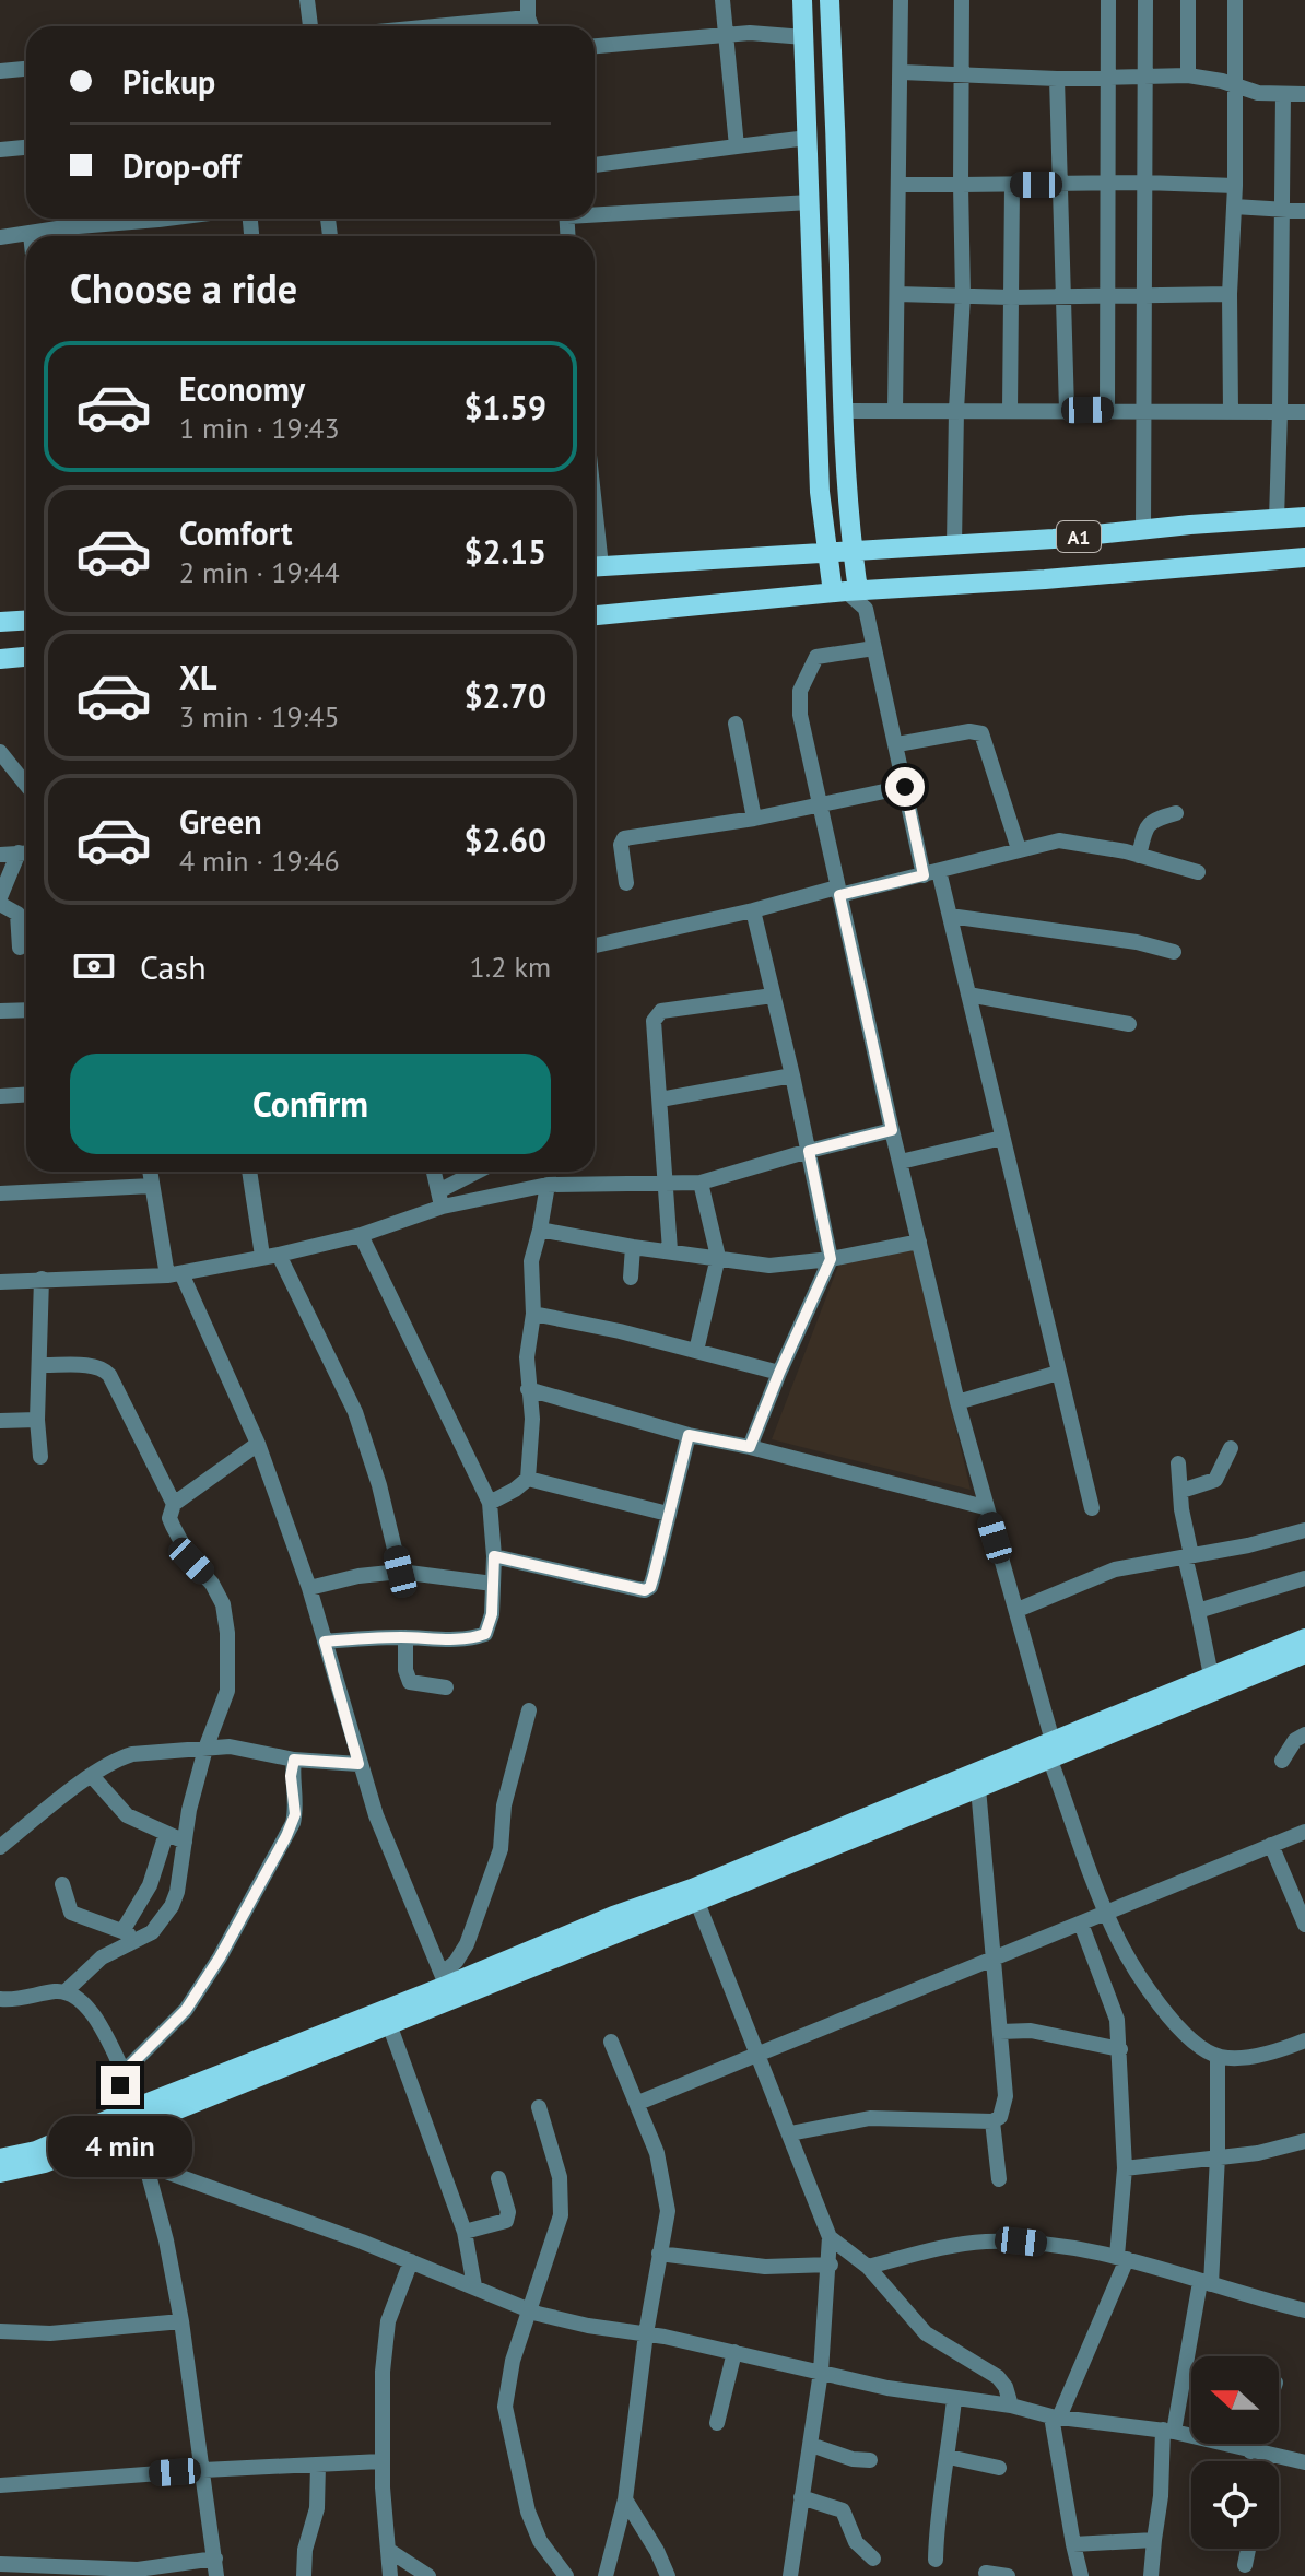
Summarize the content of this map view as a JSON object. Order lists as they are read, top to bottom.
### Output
{
  "streets": {
    "main road": ["A1"]
  },
  "north": "left",
  "page": {
    "banner": ["Pickup", "Drop-off"],
    "heading": "Choose a ride",
    "list": [
      {
        "name": "Economy",
        "note": "1 min · 19:43",
        "value": "$1.59"
      },
      {
        "name": "Comfort",
        "note": "2 min · 19:44",
        "value": "$2.15"
      },
      {
        "name": "XL",
        "note": "3 min · 19:45",
        "value": "$2.70"
      },
      {
        "name": "Green",
        "note": "4 min · 19:46",
        "value": "$2.60"
      }
    ],
    "pay": ["Cash", "1.2 km"],
    "buttons": "Confirm",
    "bubble": "4 min"
  }
}
